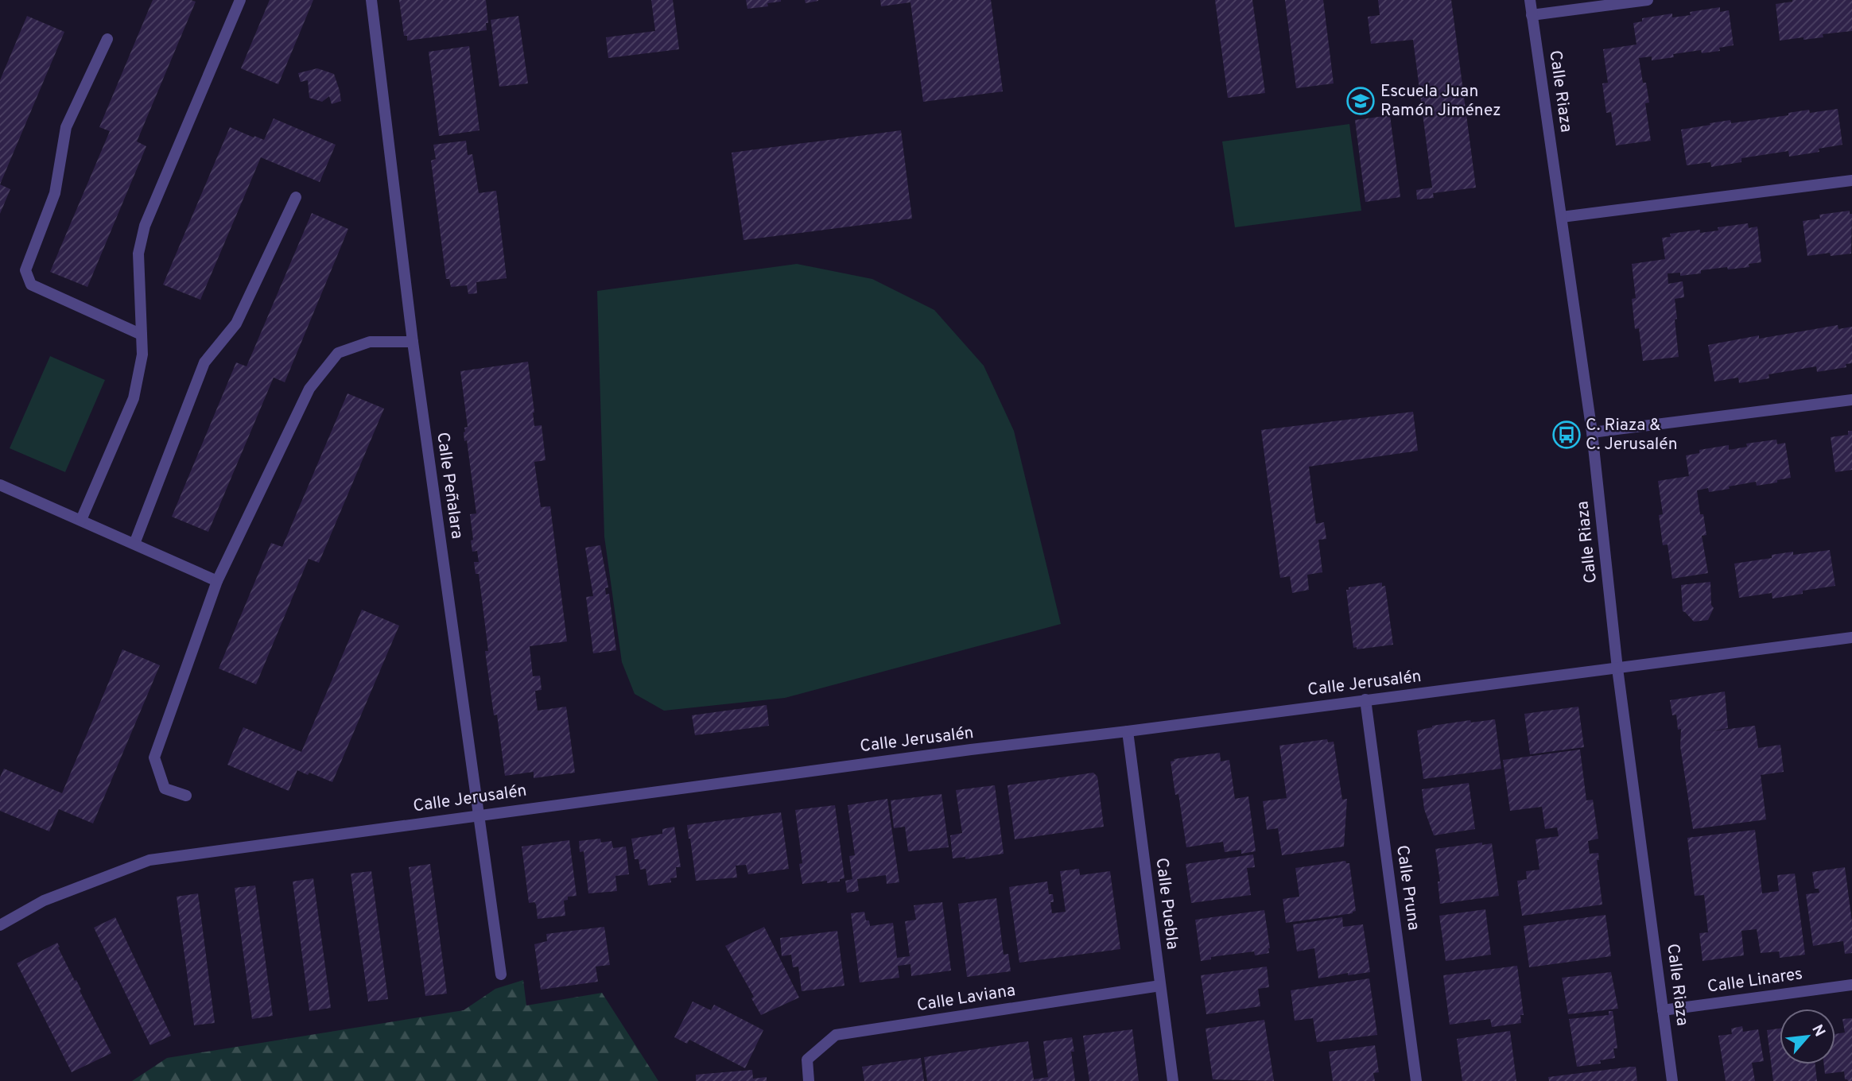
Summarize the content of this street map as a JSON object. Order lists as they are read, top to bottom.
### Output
{
  "streets": {
    "street": [
      "Calle Riaza",
      "Calle Peñalara",
      "Calle Jerusalén",
      "Calle Pruna",
      "Calle Puebla",
      "Calle Linares",
      "Calle Laviana"
    ]
  },
  "crossings": [
    ["Calle Riaza", "Calle Jerusalén"],
    ["Calle Riaza", "Calle Linares"],
    ["Calle Peñalara", "Calle Jerusalén"],
    ["Calle Jerusalén", "Calle Pruna"],
    ["Calle Jerusalén", "Calle Puebla"],
    ["Calle Puebla", "Calle Laviana"]
  ],
  "places": {
    "school or university": ["Escuela Juan Ramón Jiménez"],
    "bus stop": ["C. Riaza & C. Jerusalén"]
  },
  "north": "top right"
}
